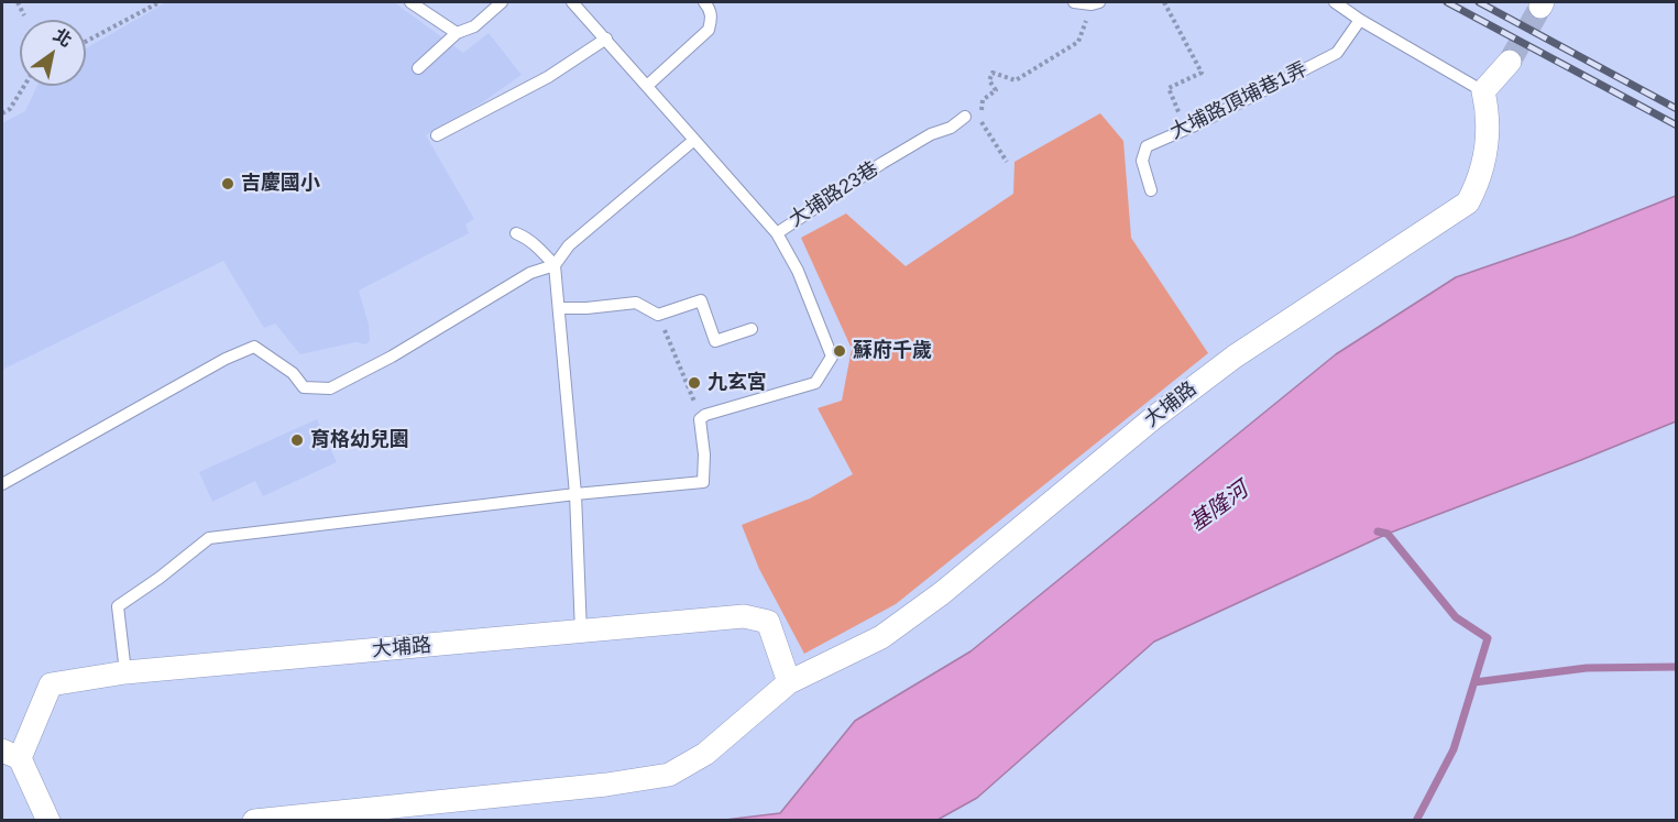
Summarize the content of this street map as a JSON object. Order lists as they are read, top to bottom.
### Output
{
  "streets": {
    "street": ["大埔路"],
    "lane": ["大埔路頂埔巷1弄", "大埔路23巷"]
  },
  "water": ["基隆河"],
  "places": [
    "吉慶國小",
    "蘇府千歲",
    "九玄宮",
    "育格幼兒園"
  ],
  "north": "top right"
}
